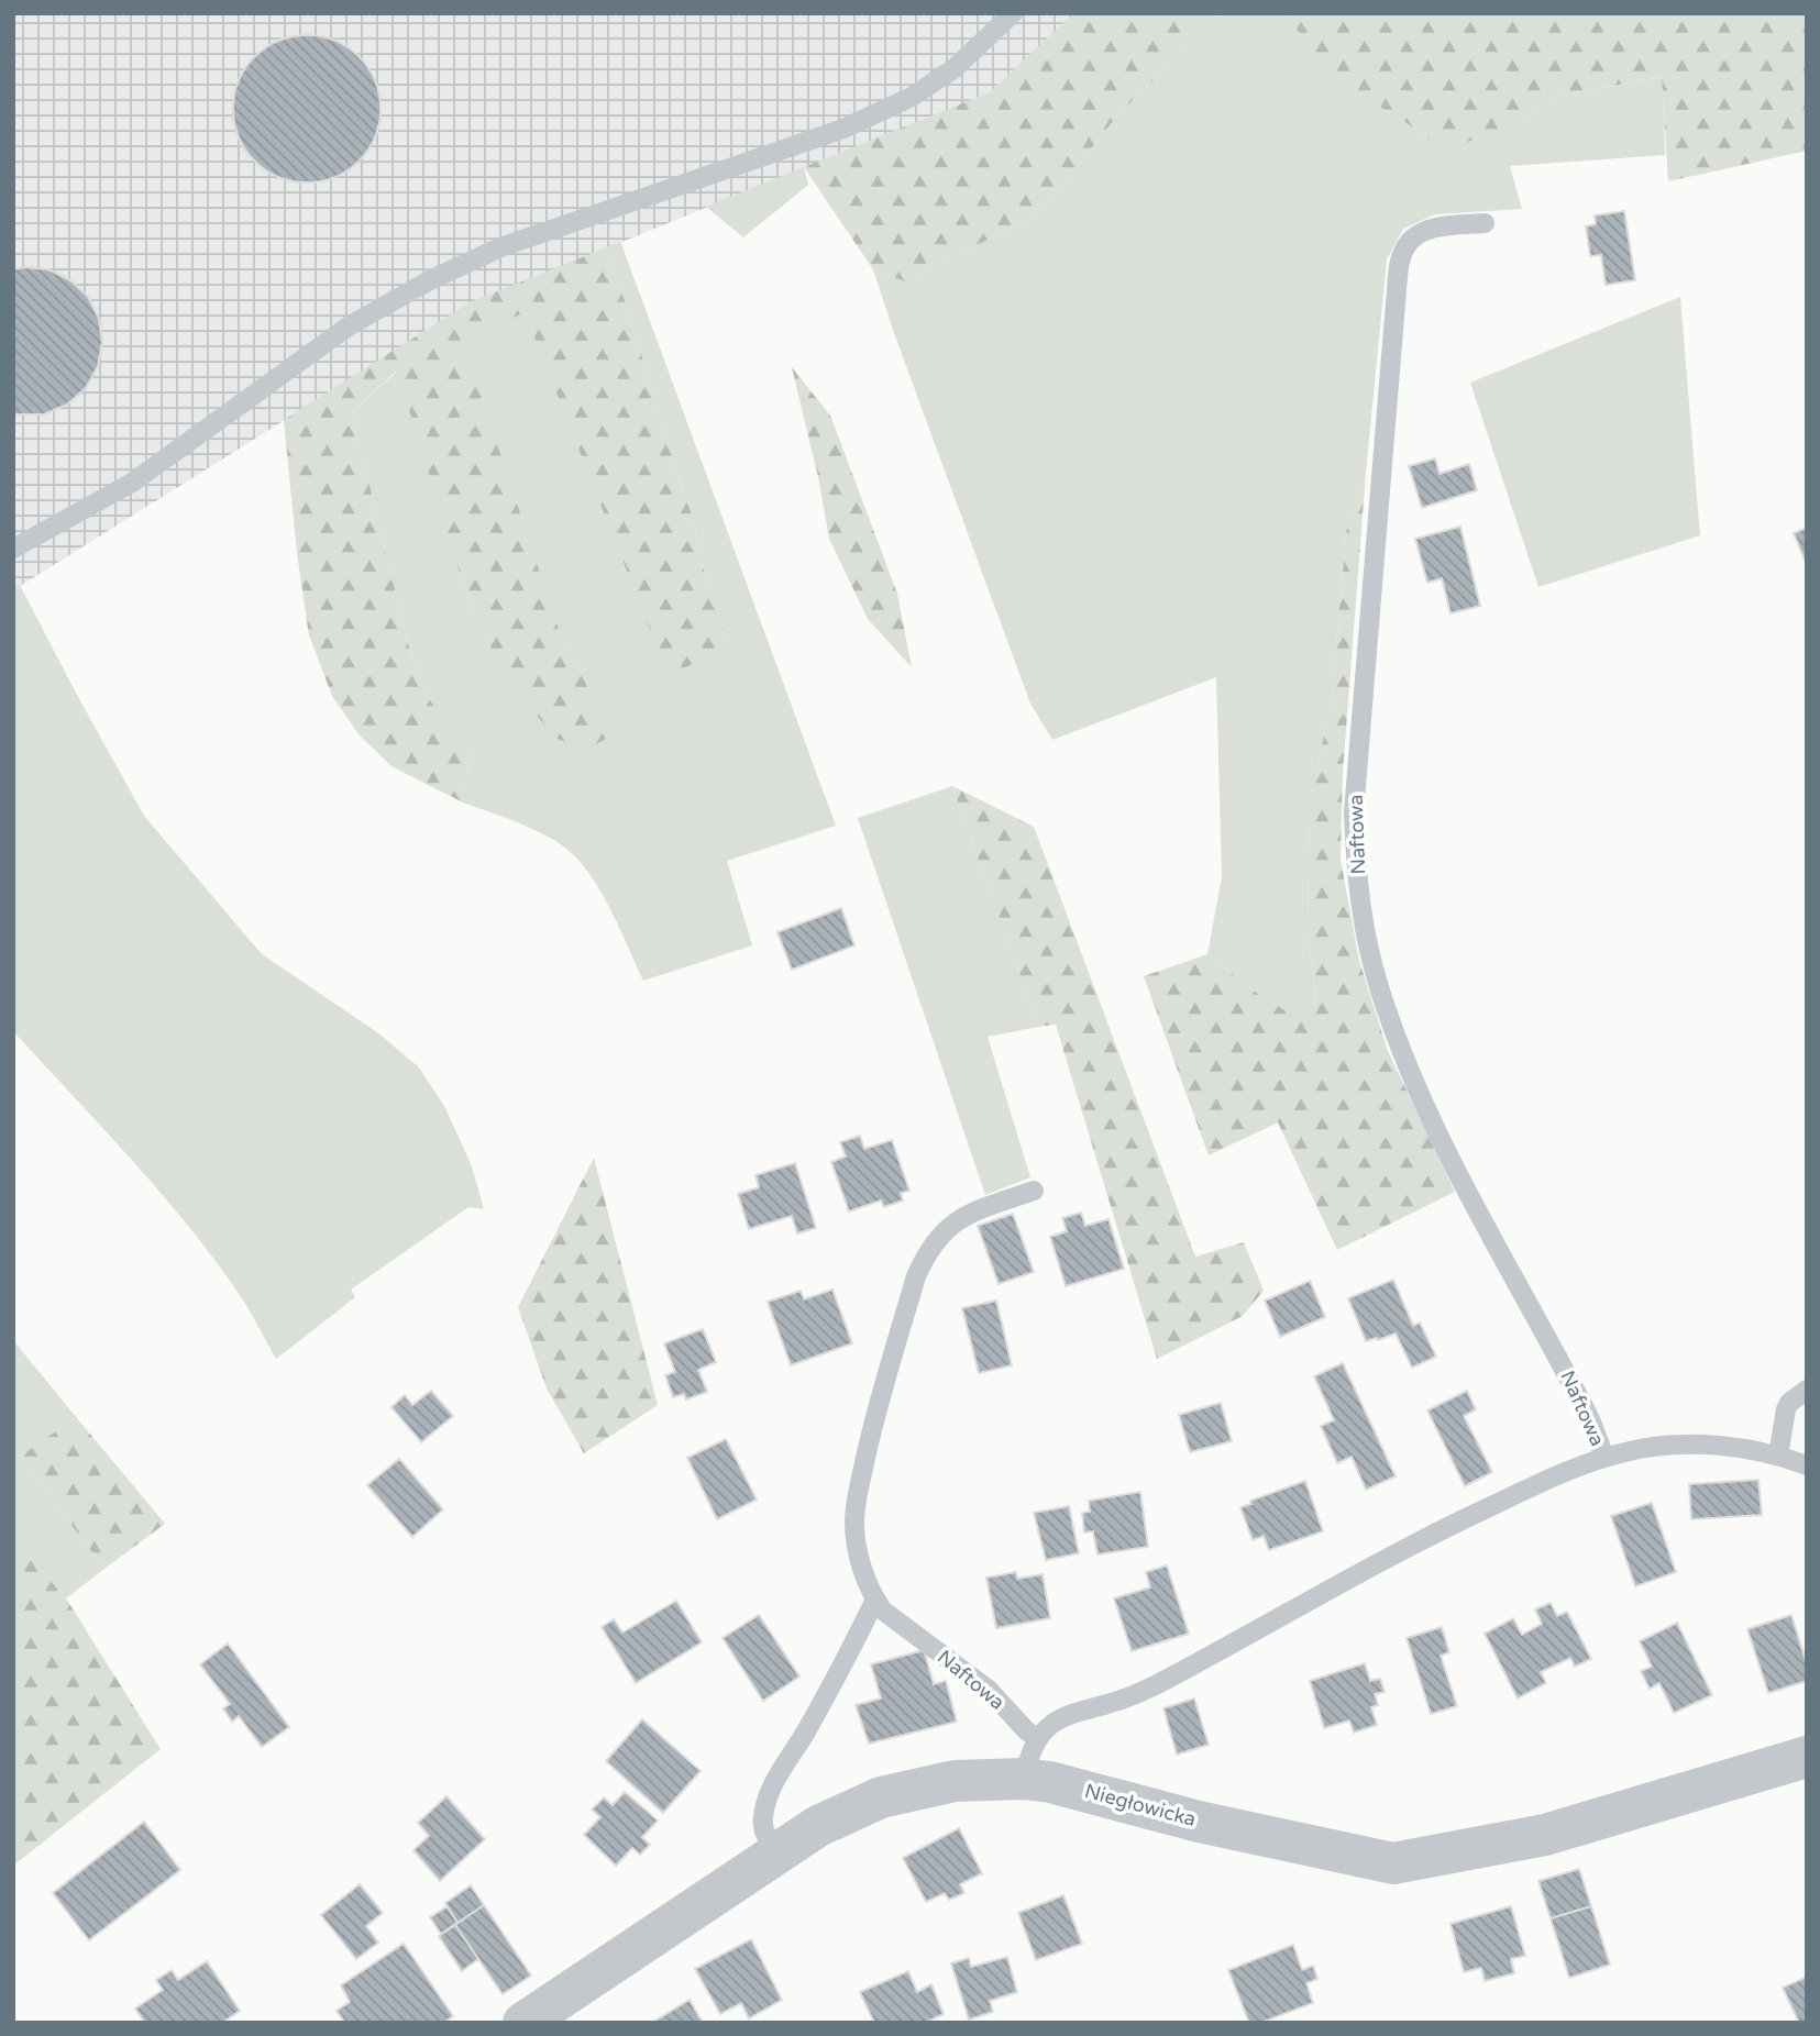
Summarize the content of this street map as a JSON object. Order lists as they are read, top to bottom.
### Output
{
  "streets": {
    "street": ["Niegłowicka"],
    "lane": ["Naftowa"]
  }
}
